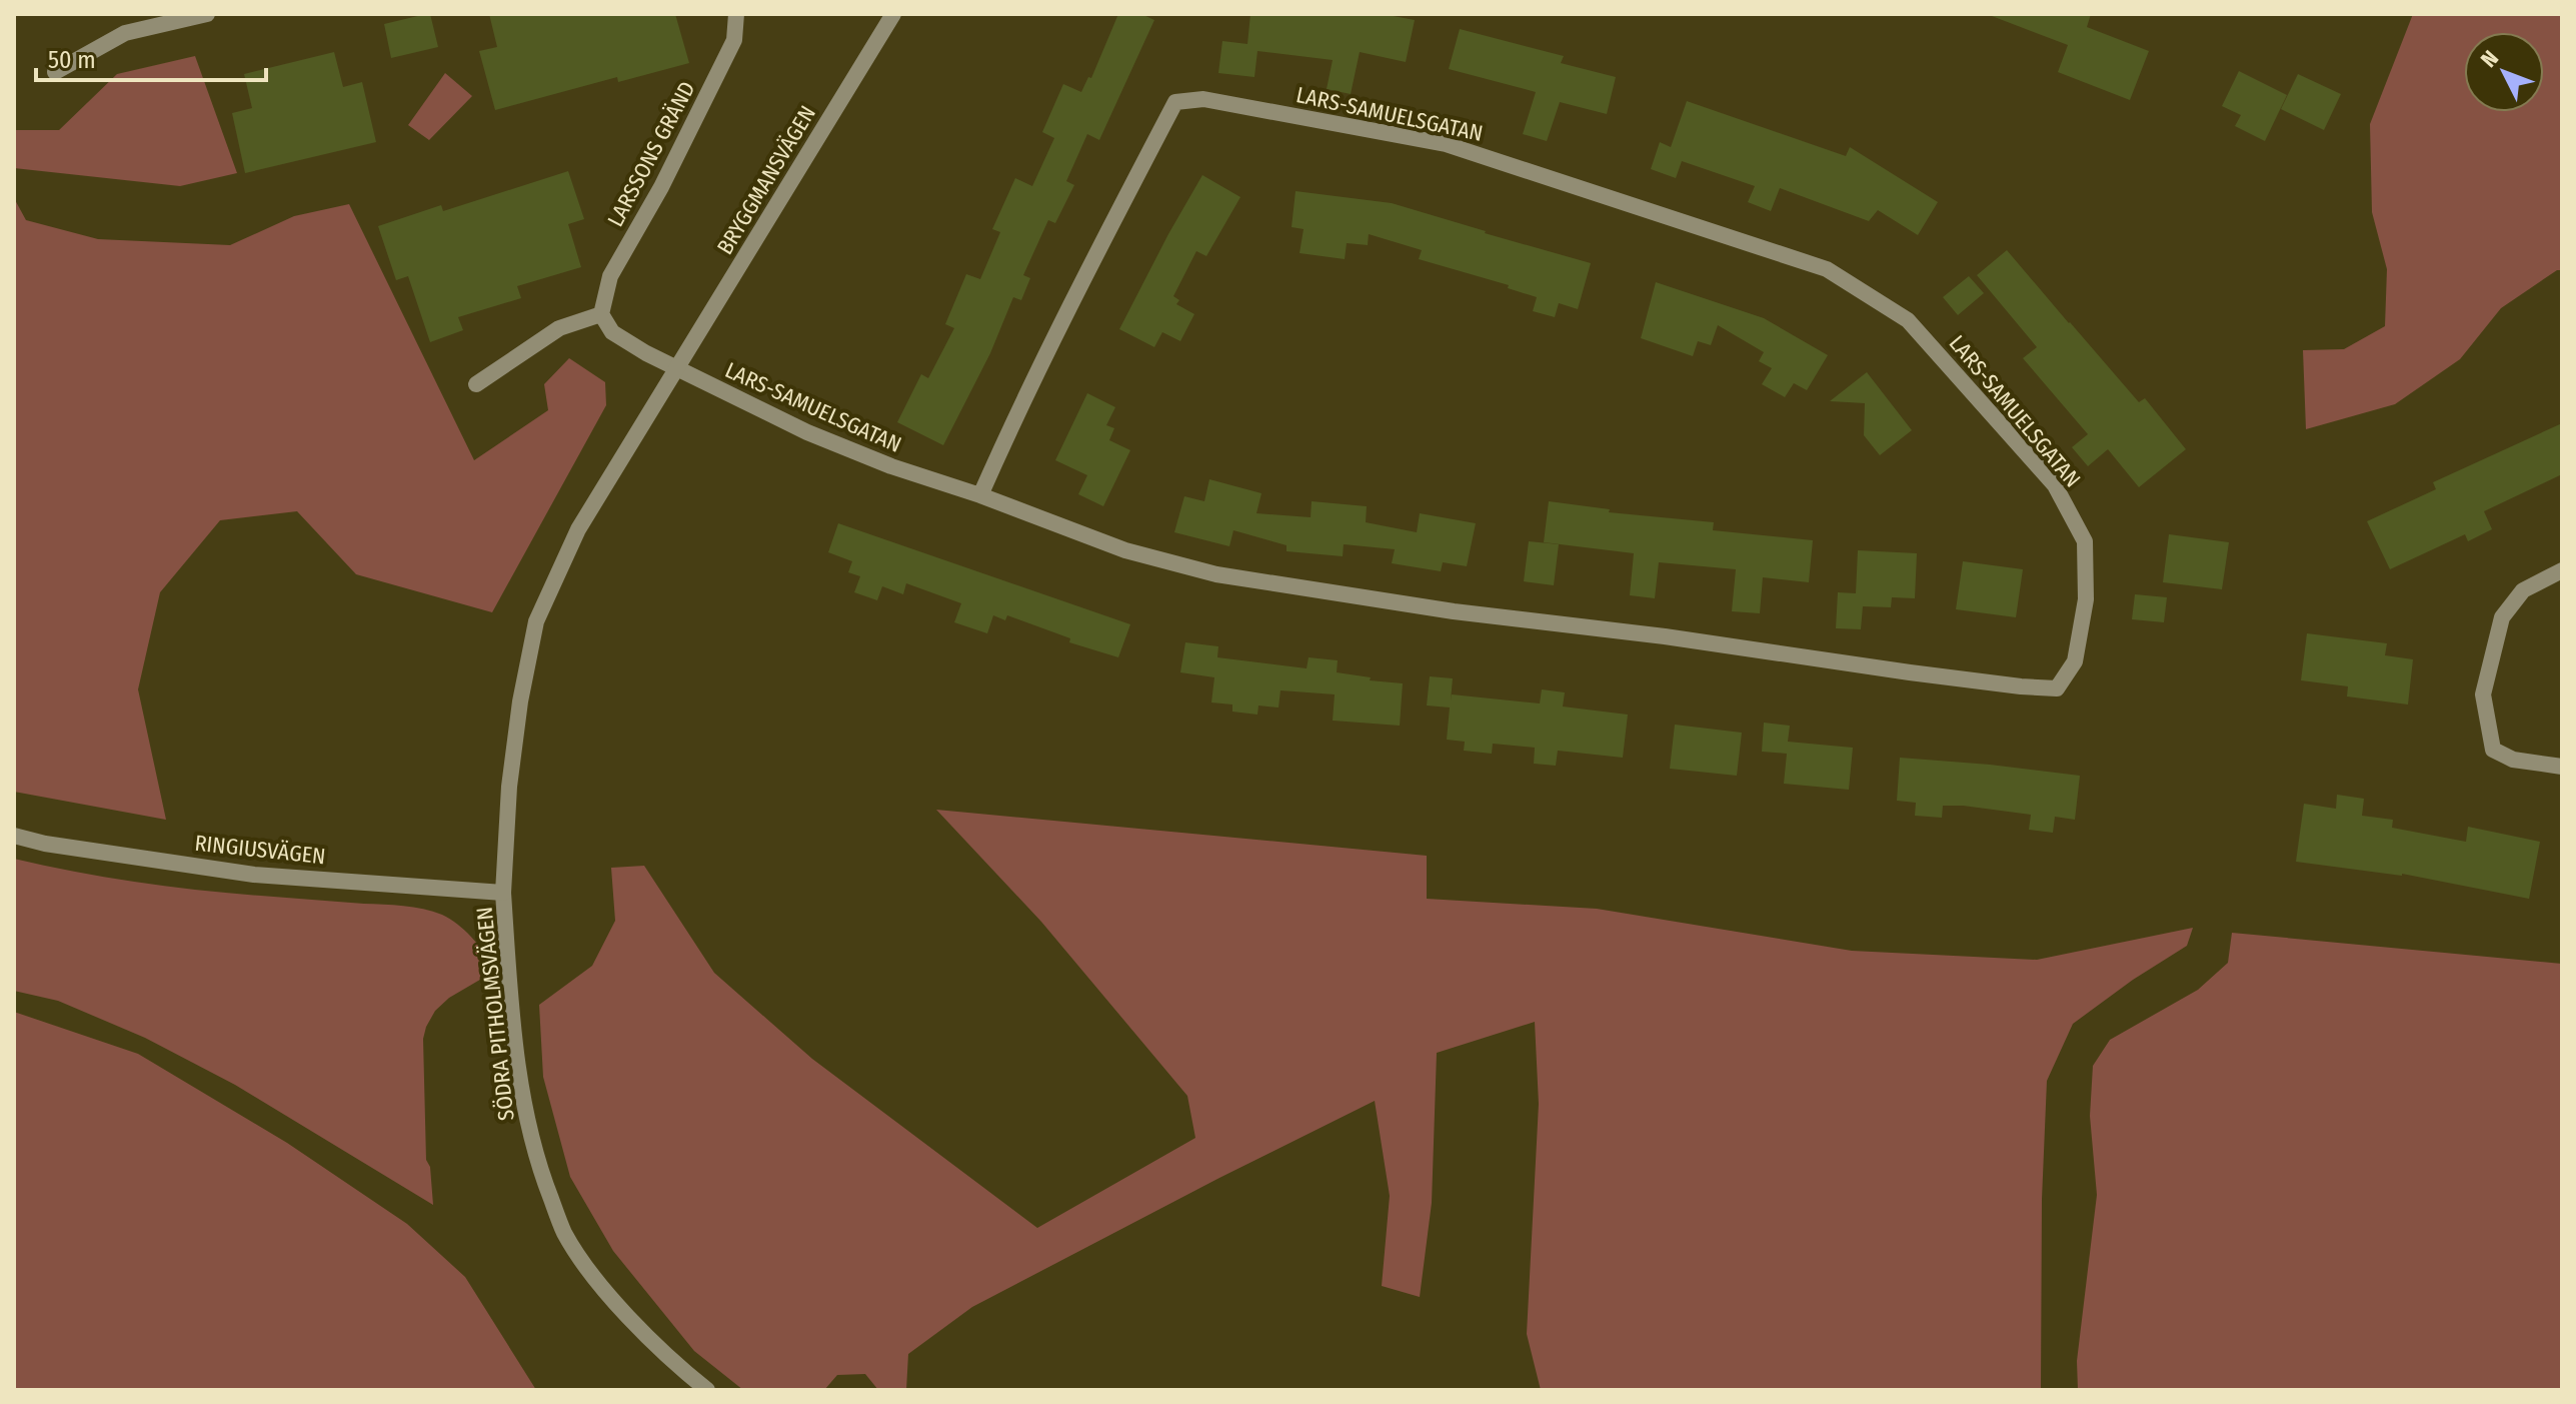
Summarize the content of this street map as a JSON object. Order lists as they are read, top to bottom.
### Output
{
  "streets": {
    "street": [
      "LARS-SAMUELSGATAN",
      "LARSSONS GRÄND",
      "BRYGGMANSVÄGEN",
      "RINGIUSVÄGEN",
      "SÖDRA PITHOLMSVÄGEN"
    ]
  },
  "crossings": [
    ["LARS-SAMUELSGATAN", "BRYGGMANSVÄGEN"],
    ["LARS-SAMUELSGATAN", "SÖDRA PITHOLMSVÄGEN"],
    ["BRYGGMANSVÄGEN", "SÖDRA PITHOLMSVÄGEN"],
    ["RINGIUSVÄGEN", "SÖDRA PITHOLMSVÄGEN"]
  ],
  "scale_bar": "50 m",
  "north": "top left"
}
